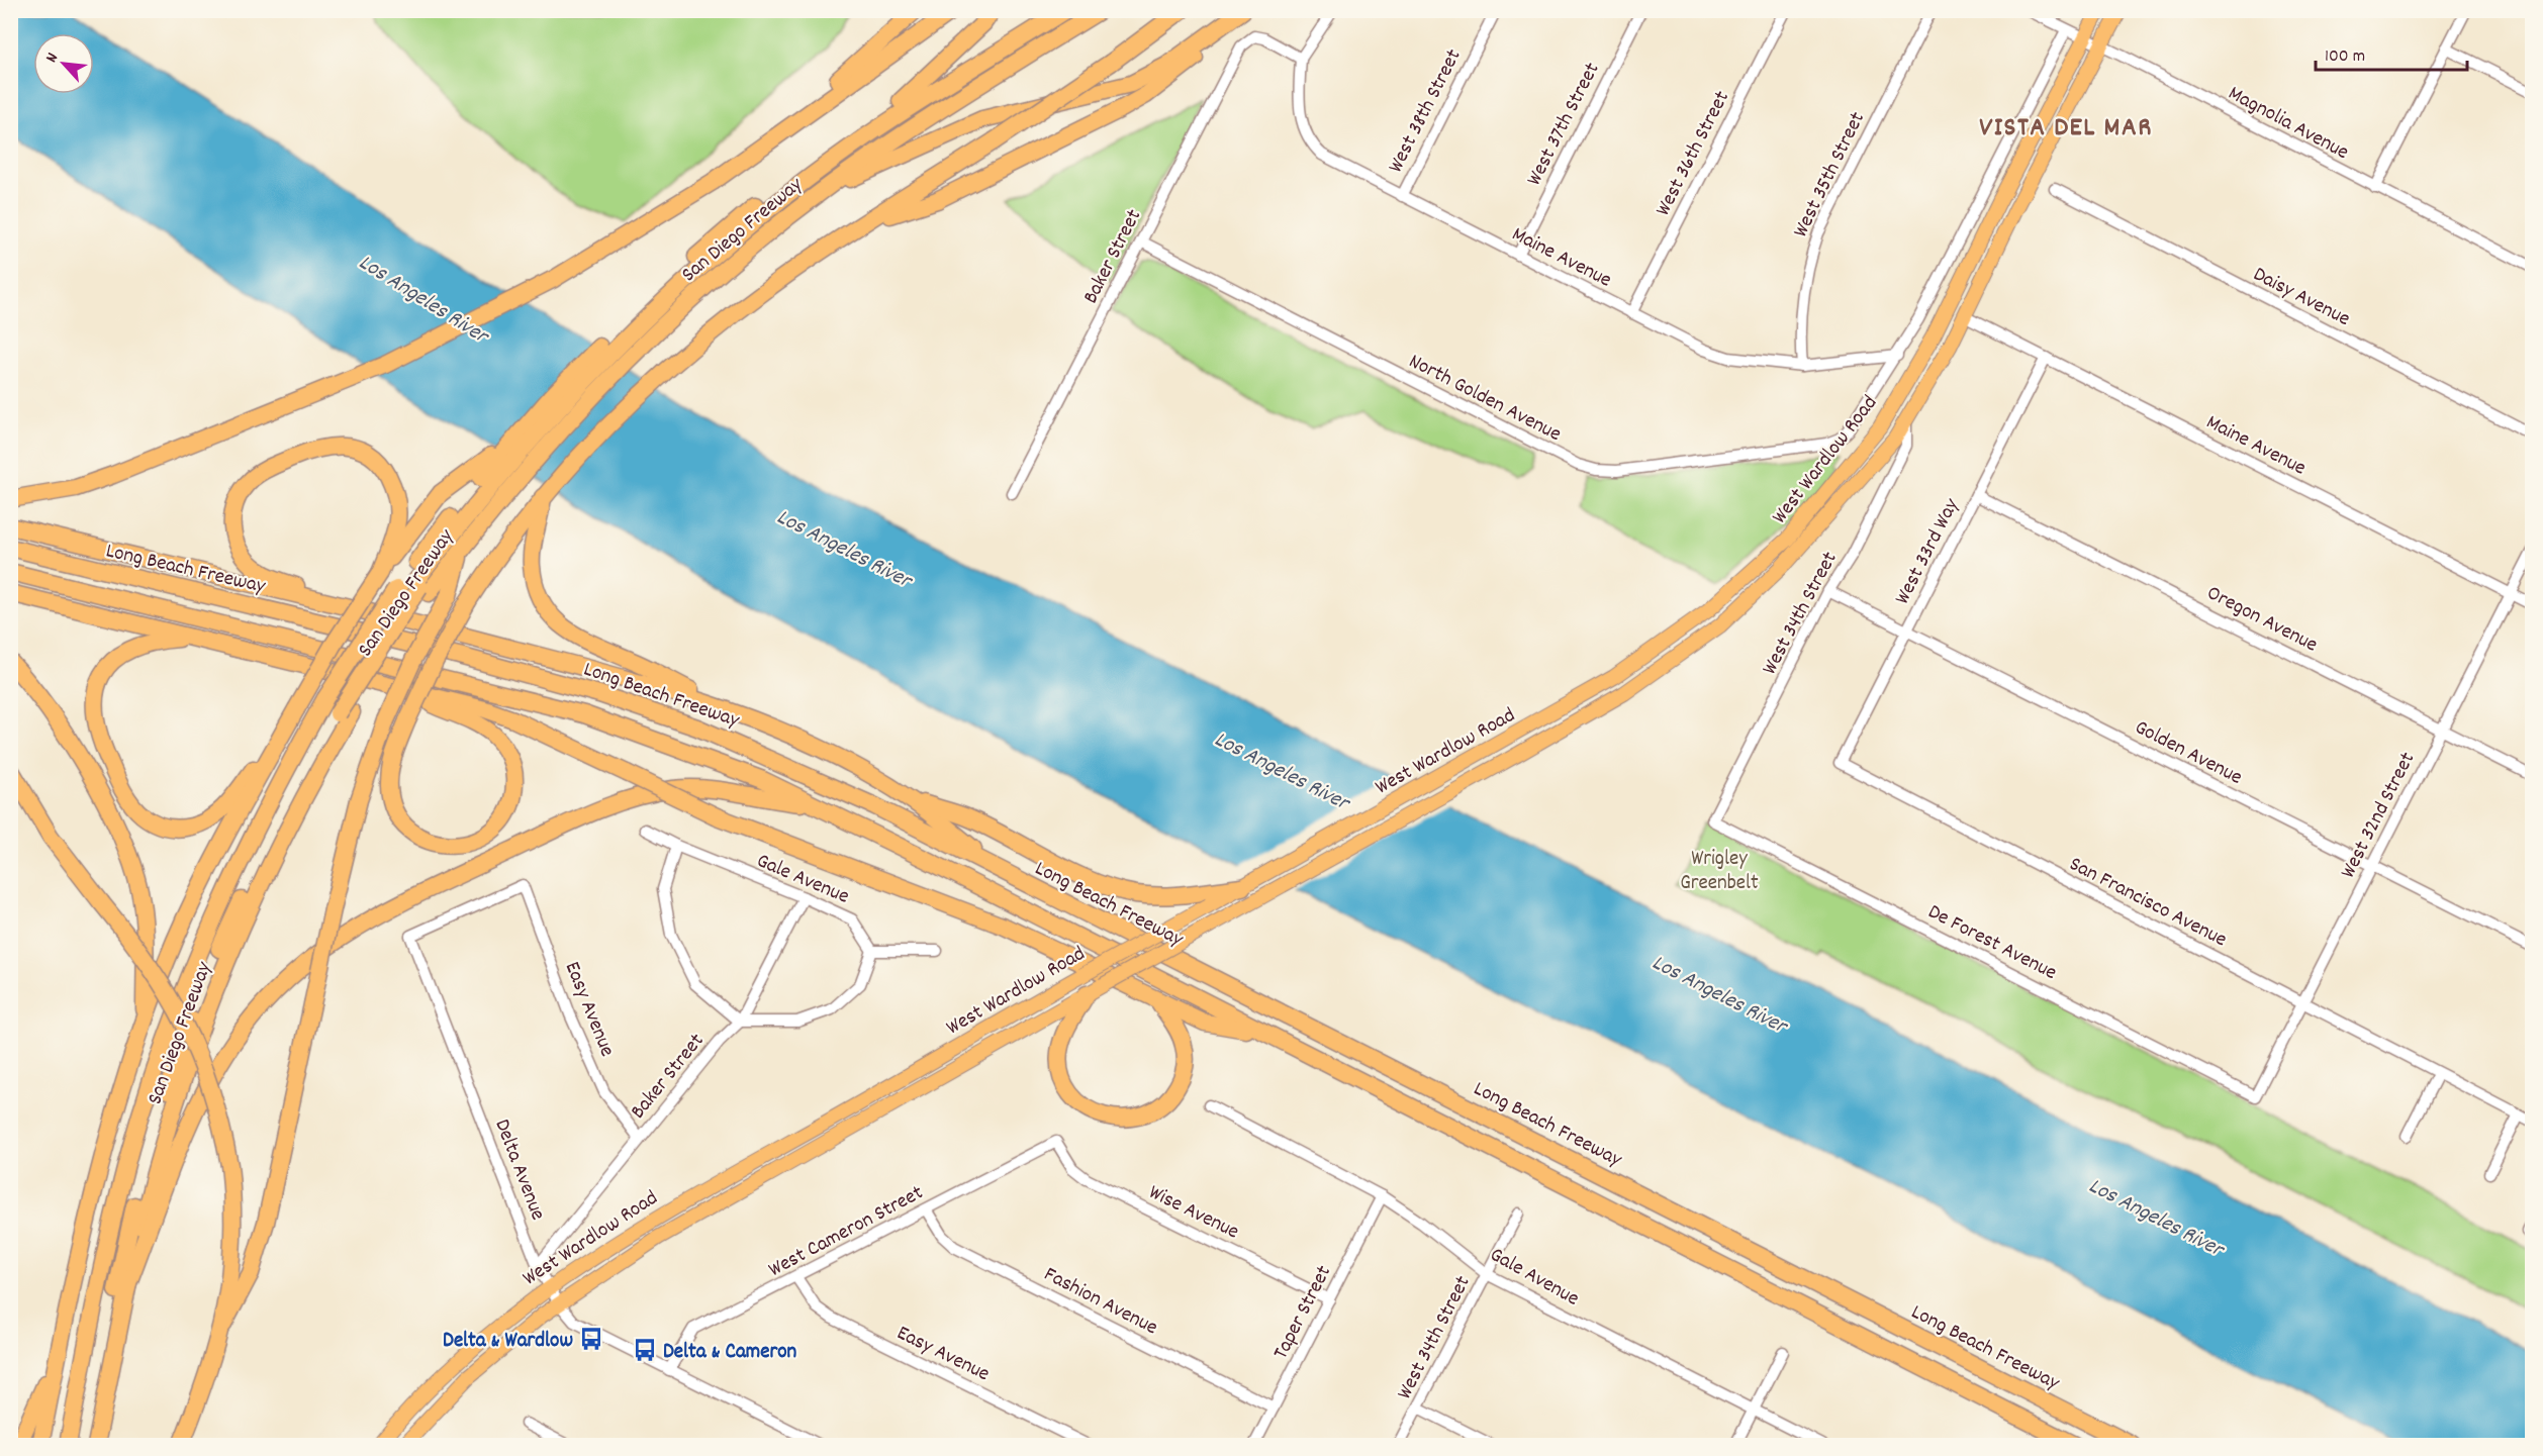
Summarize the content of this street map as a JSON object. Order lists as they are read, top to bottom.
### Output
{
  "streets": {
    "highway": ["San Diego Freeway", "Long Beach Freeway"],
    "main road": ["West Wardlow Road"],
    "street": [
      "West 38th Street",
      "Magnolia Avenue",
      "West 37th Street",
      "West 36th Street",
      "West 35th Street",
      "Baker Street",
      "Maine Avenue",
      "Daisy Avenue",
      "North Golden Avenue",
      "West 33rd Way",
      "West 34th Street",
      "Oregon Avenue",
      "Golden Avenue",
      "West 32nd Street",
      "Gale Avenue",
      "San Francisco Avenue",
      "De Forest Avenue",
      "Easy Avenue",
      "Delta Avenue",
      "Wise Avenue",
      "West Cameron Street",
      "Fashion Avenue",
      "Taper Street"
    ]
  },
  "crossings": [
    ["West 38th Street", "Maine Avenue"],
    ["Magnolia Avenue", "West Wardlow Road"],
    ["West 37th Street", "Maine Avenue"],
    ["West 36th Street", "Maine Avenue"],
    ["West 35th Street", "Maine Avenue"],
    ["Baker Street", "Maine Avenue"],
    ["Baker Street", "North Golden Avenue"],
    ["Baker Street", "Gale Avenue"],
    ["Baker Street", "Easy Avenue"],
    ["Baker Street", "Delta Avenue"],
    ["Maine Avenue", "West Wardlow Road"],
    ["Maine Avenue", "West 33rd Way"],
    ["Maine Avenue", "West 32nd Street"],
    ["North Golden Avenue", "West Wardlow Road"],
    ["West Wardlow Road", "West 34th Street"],
    ["West Wardlow Road", "Delta Avenue"],
    ["West 33rd Way", "Oregon Avenue"],
    ["West 33rd Way", "Golden Avenue"],
    ["West 33rd Way", "San Francisco Avenue"],
    ["West 34th Street", "Golden Avenue"],
    ["West 34th Street", "Gale Avenue"],
    ["West 34th Street", "De Forest Avenue"],
    ["Oregon Avenue", "West 32nd Street"],
    ["Golden Avenue", "West 32nd Street"],
    ["West 32nd Street", "San Francisco Avenue"],
    ["West 32nd Street", "De Forest Avenue"],
    ["Gale Avenue", "Taper Street"],
    ["Easy Avenue", "Delta Avenue"],
    ["Easy Avenue", "West Cameron Street"],
    ["Delta Avenue", "West Cameron Street"],
    ["Wise Avenue", "West Cameron Street"],
    ["Wise Avenue", "Taper Street"],
    ["West Cameron Street", "Fashion Avenue"],
    ["Fashion Avenue", "Taper Street"]
  ],
  "districts": ["VISTA DEL MAR"],
  "water": ["Los Angeles River"],
  "parks": ["Wrigley Greenbelt"],
  "places": {
    "bus stop": ["Delta & Wardlow", "Delta & Cameron"]
  },
  "scale_bar": "100 m",
  "north": "top left"
}
